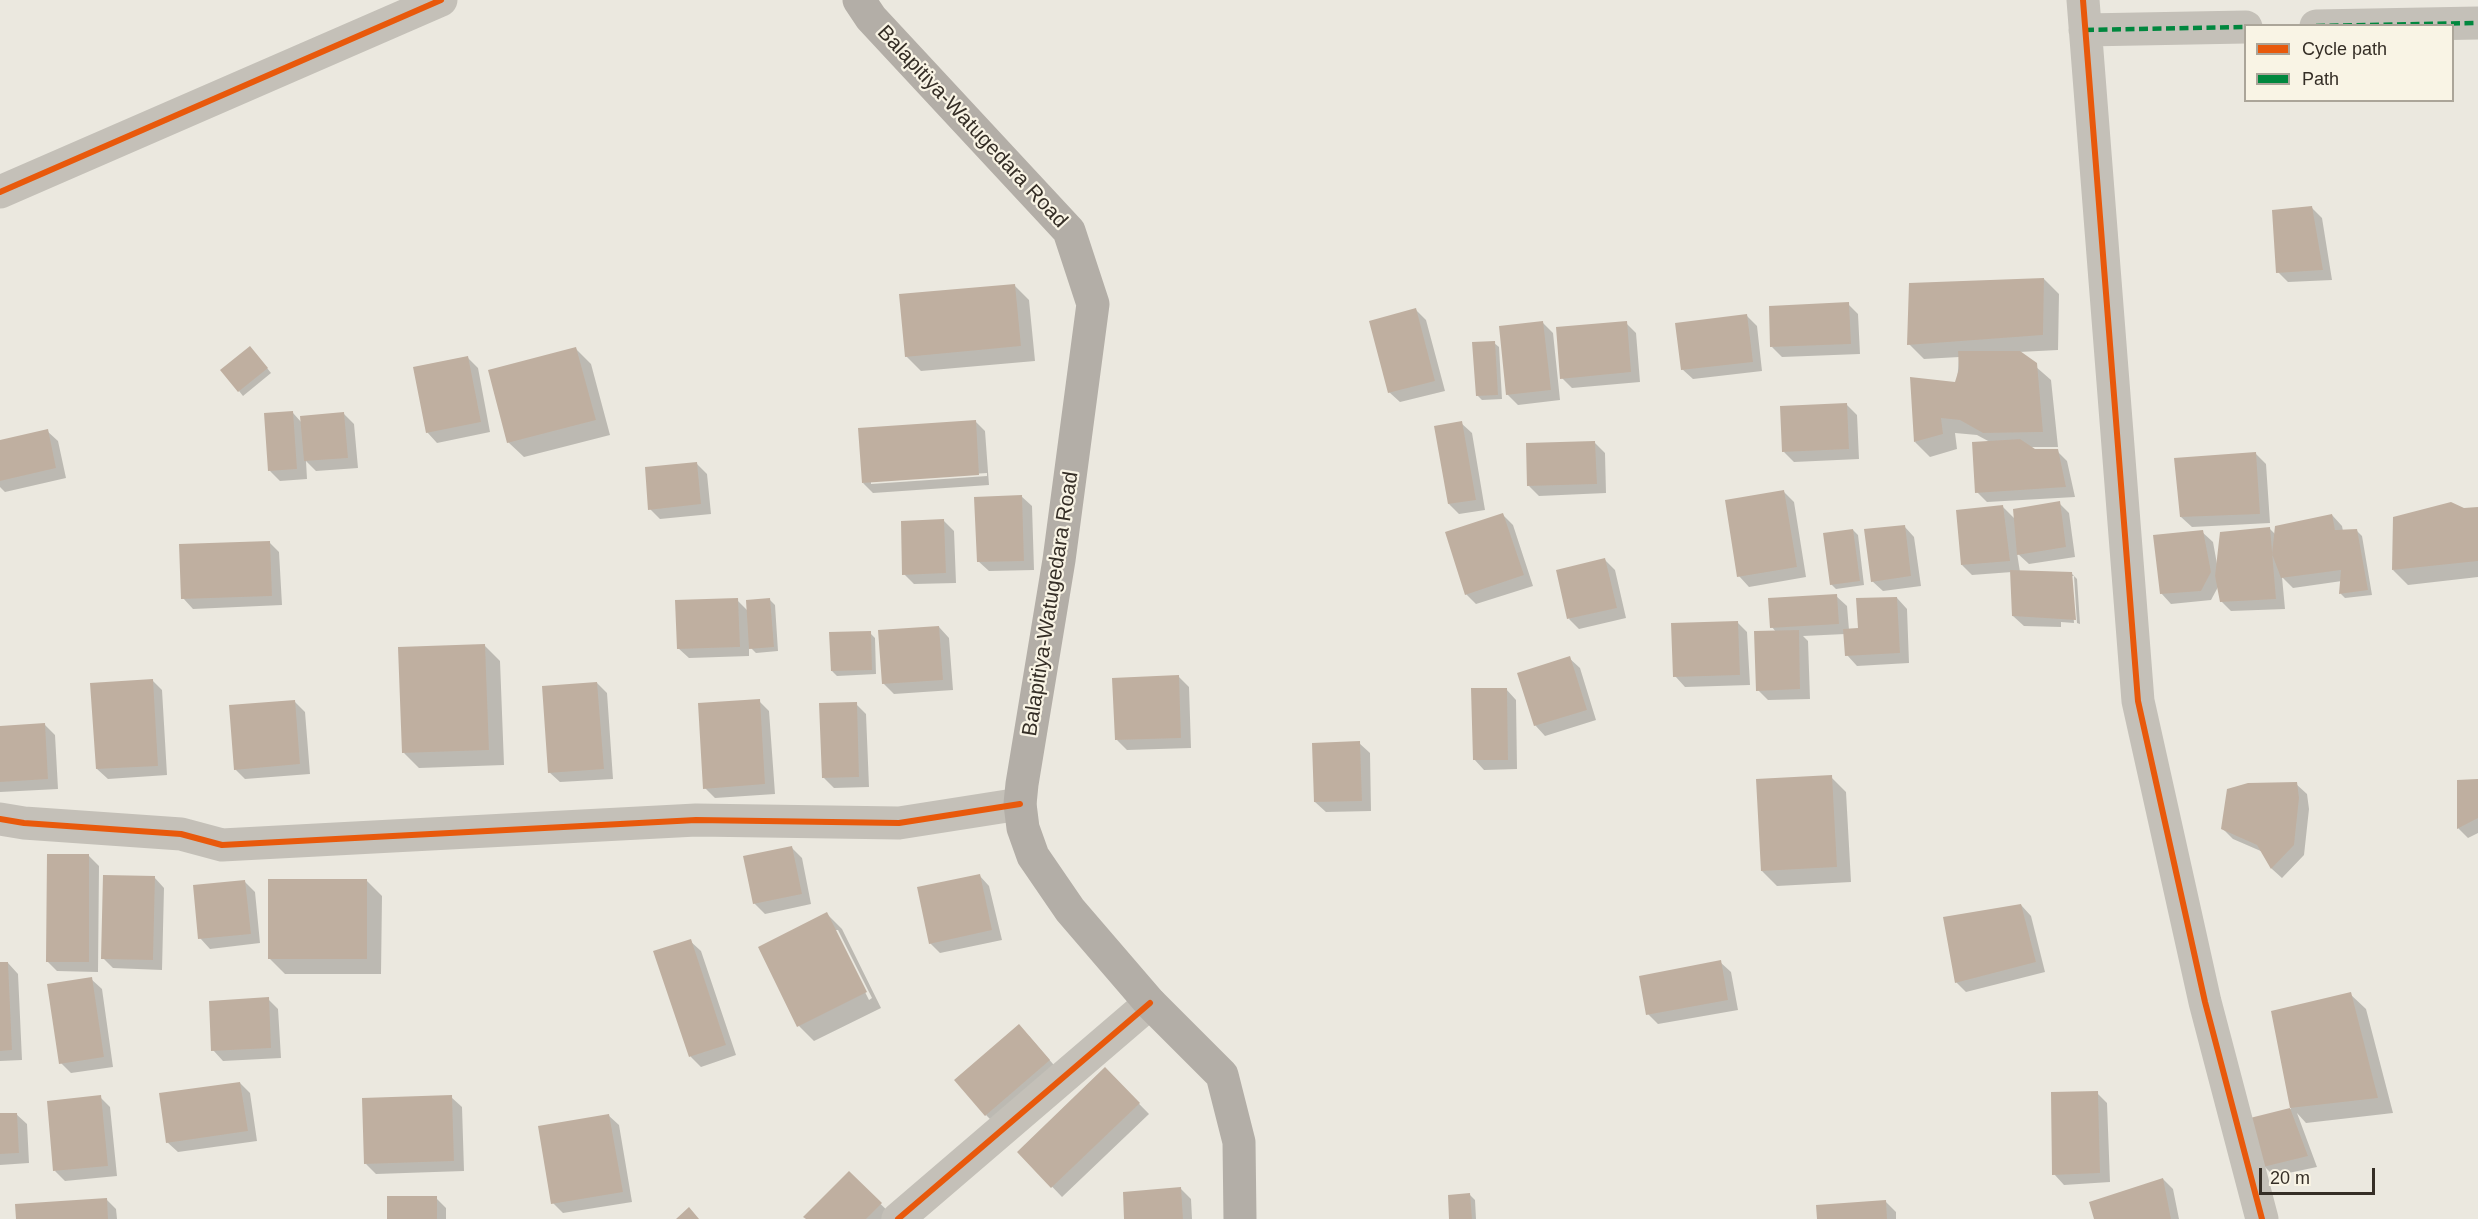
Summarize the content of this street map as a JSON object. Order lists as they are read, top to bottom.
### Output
{
  "streets": {
    "main road": ["Balapitiya-Watugedara Road"]
  },
  "legend": ["Cycle path", "Path"],
  "scale_bar": "20 m"
}
